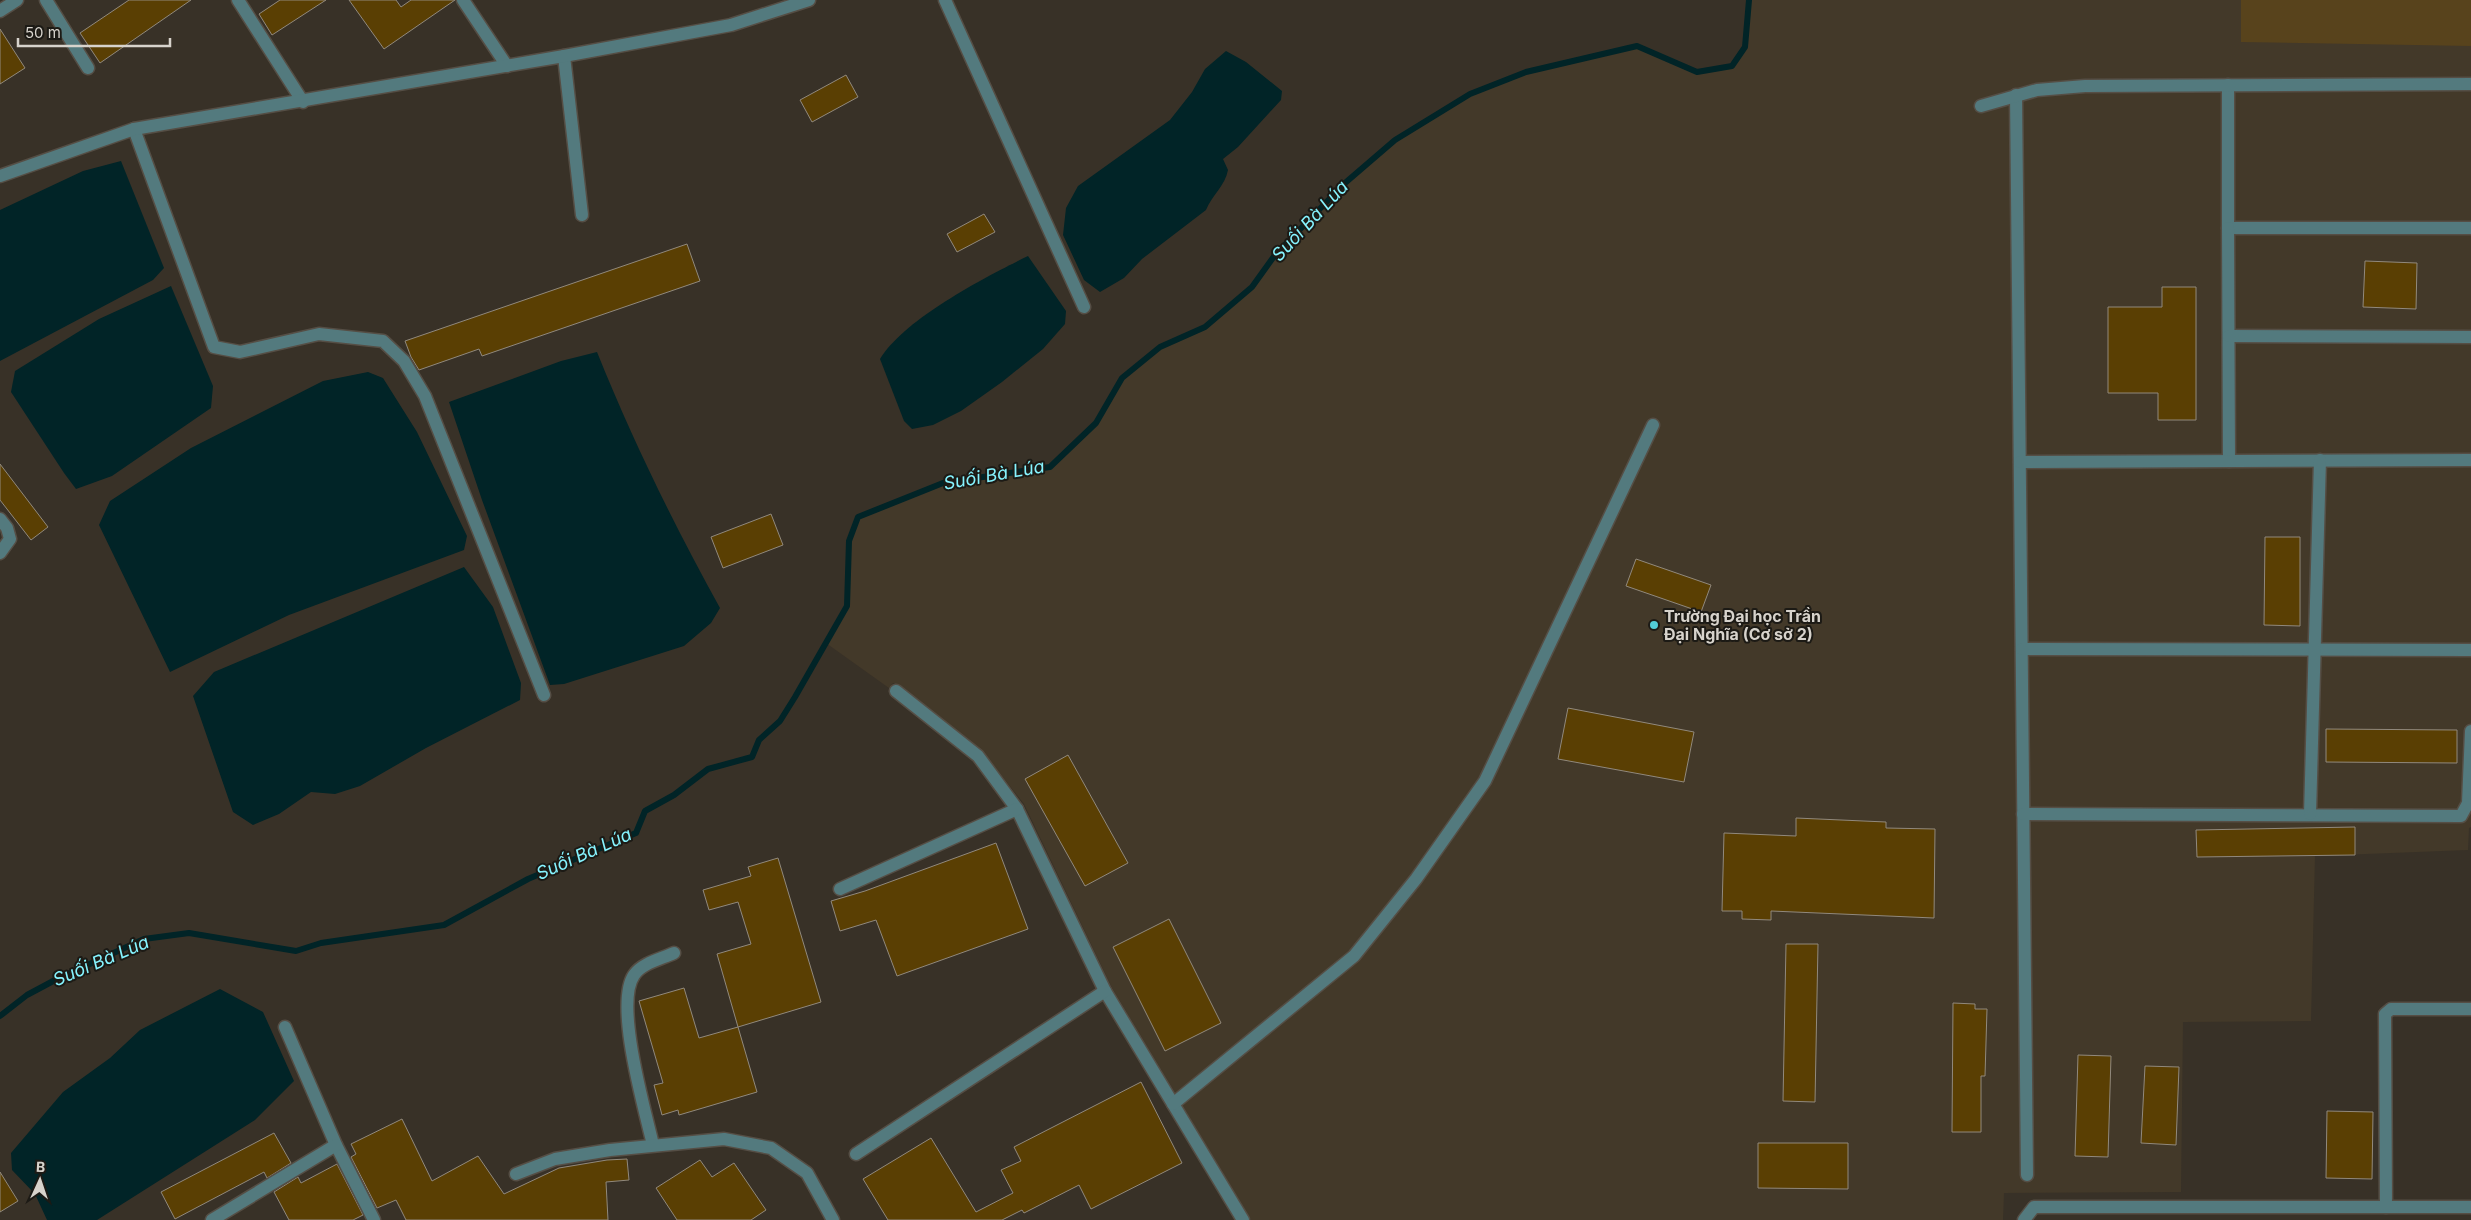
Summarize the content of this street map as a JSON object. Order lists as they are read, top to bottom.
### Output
{
  "water": ["Suối Bà Lúa"],
  "places": ["Trường Đại học Trần Đại Nghĩa (Cơ sở 2)"],
  "scale_bar": "50 m",
  "north": "top"
}
